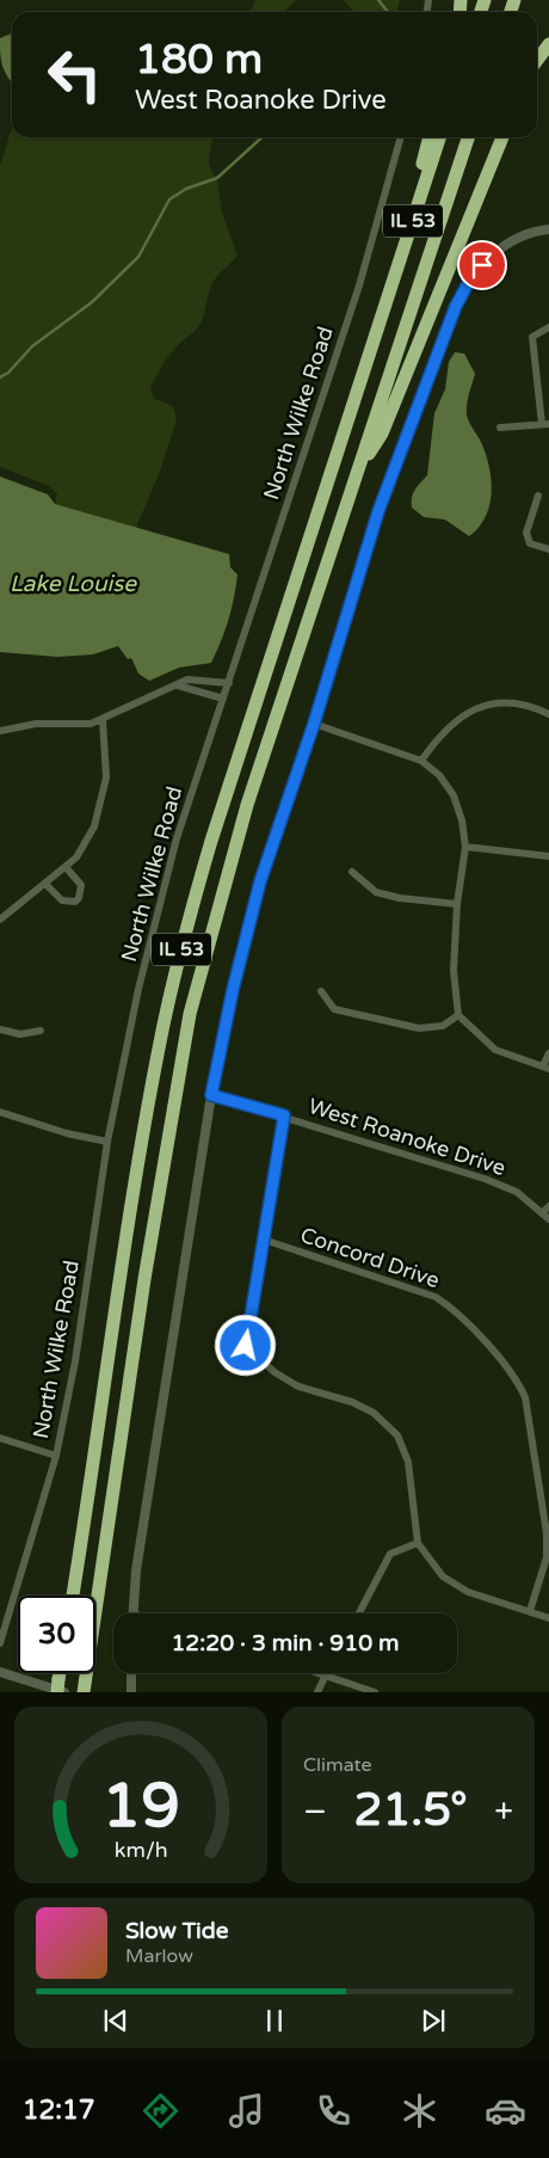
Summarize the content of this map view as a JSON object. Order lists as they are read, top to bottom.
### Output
{
  "streets": {
    "highway": ["IL 53"],
    "street": ["North Wilke Road", "West Roanoke Drive", "Concord Drive"]
  },
  "water": ["Lake Louise"],
  "page": {
    "turn": ["180 m", "West Roanoke Drive"],
    "limit": "30",
    "trip": "12:20 · 3 min · 910 m",
    "tile": "Climate",
    "heat": ["−", "21.5°", "+"],
    "song": ["Slow Tide", "Marlow"],
    "tabs": "12:17",
    "gauge": ["19", "km/h"]
  }
}
